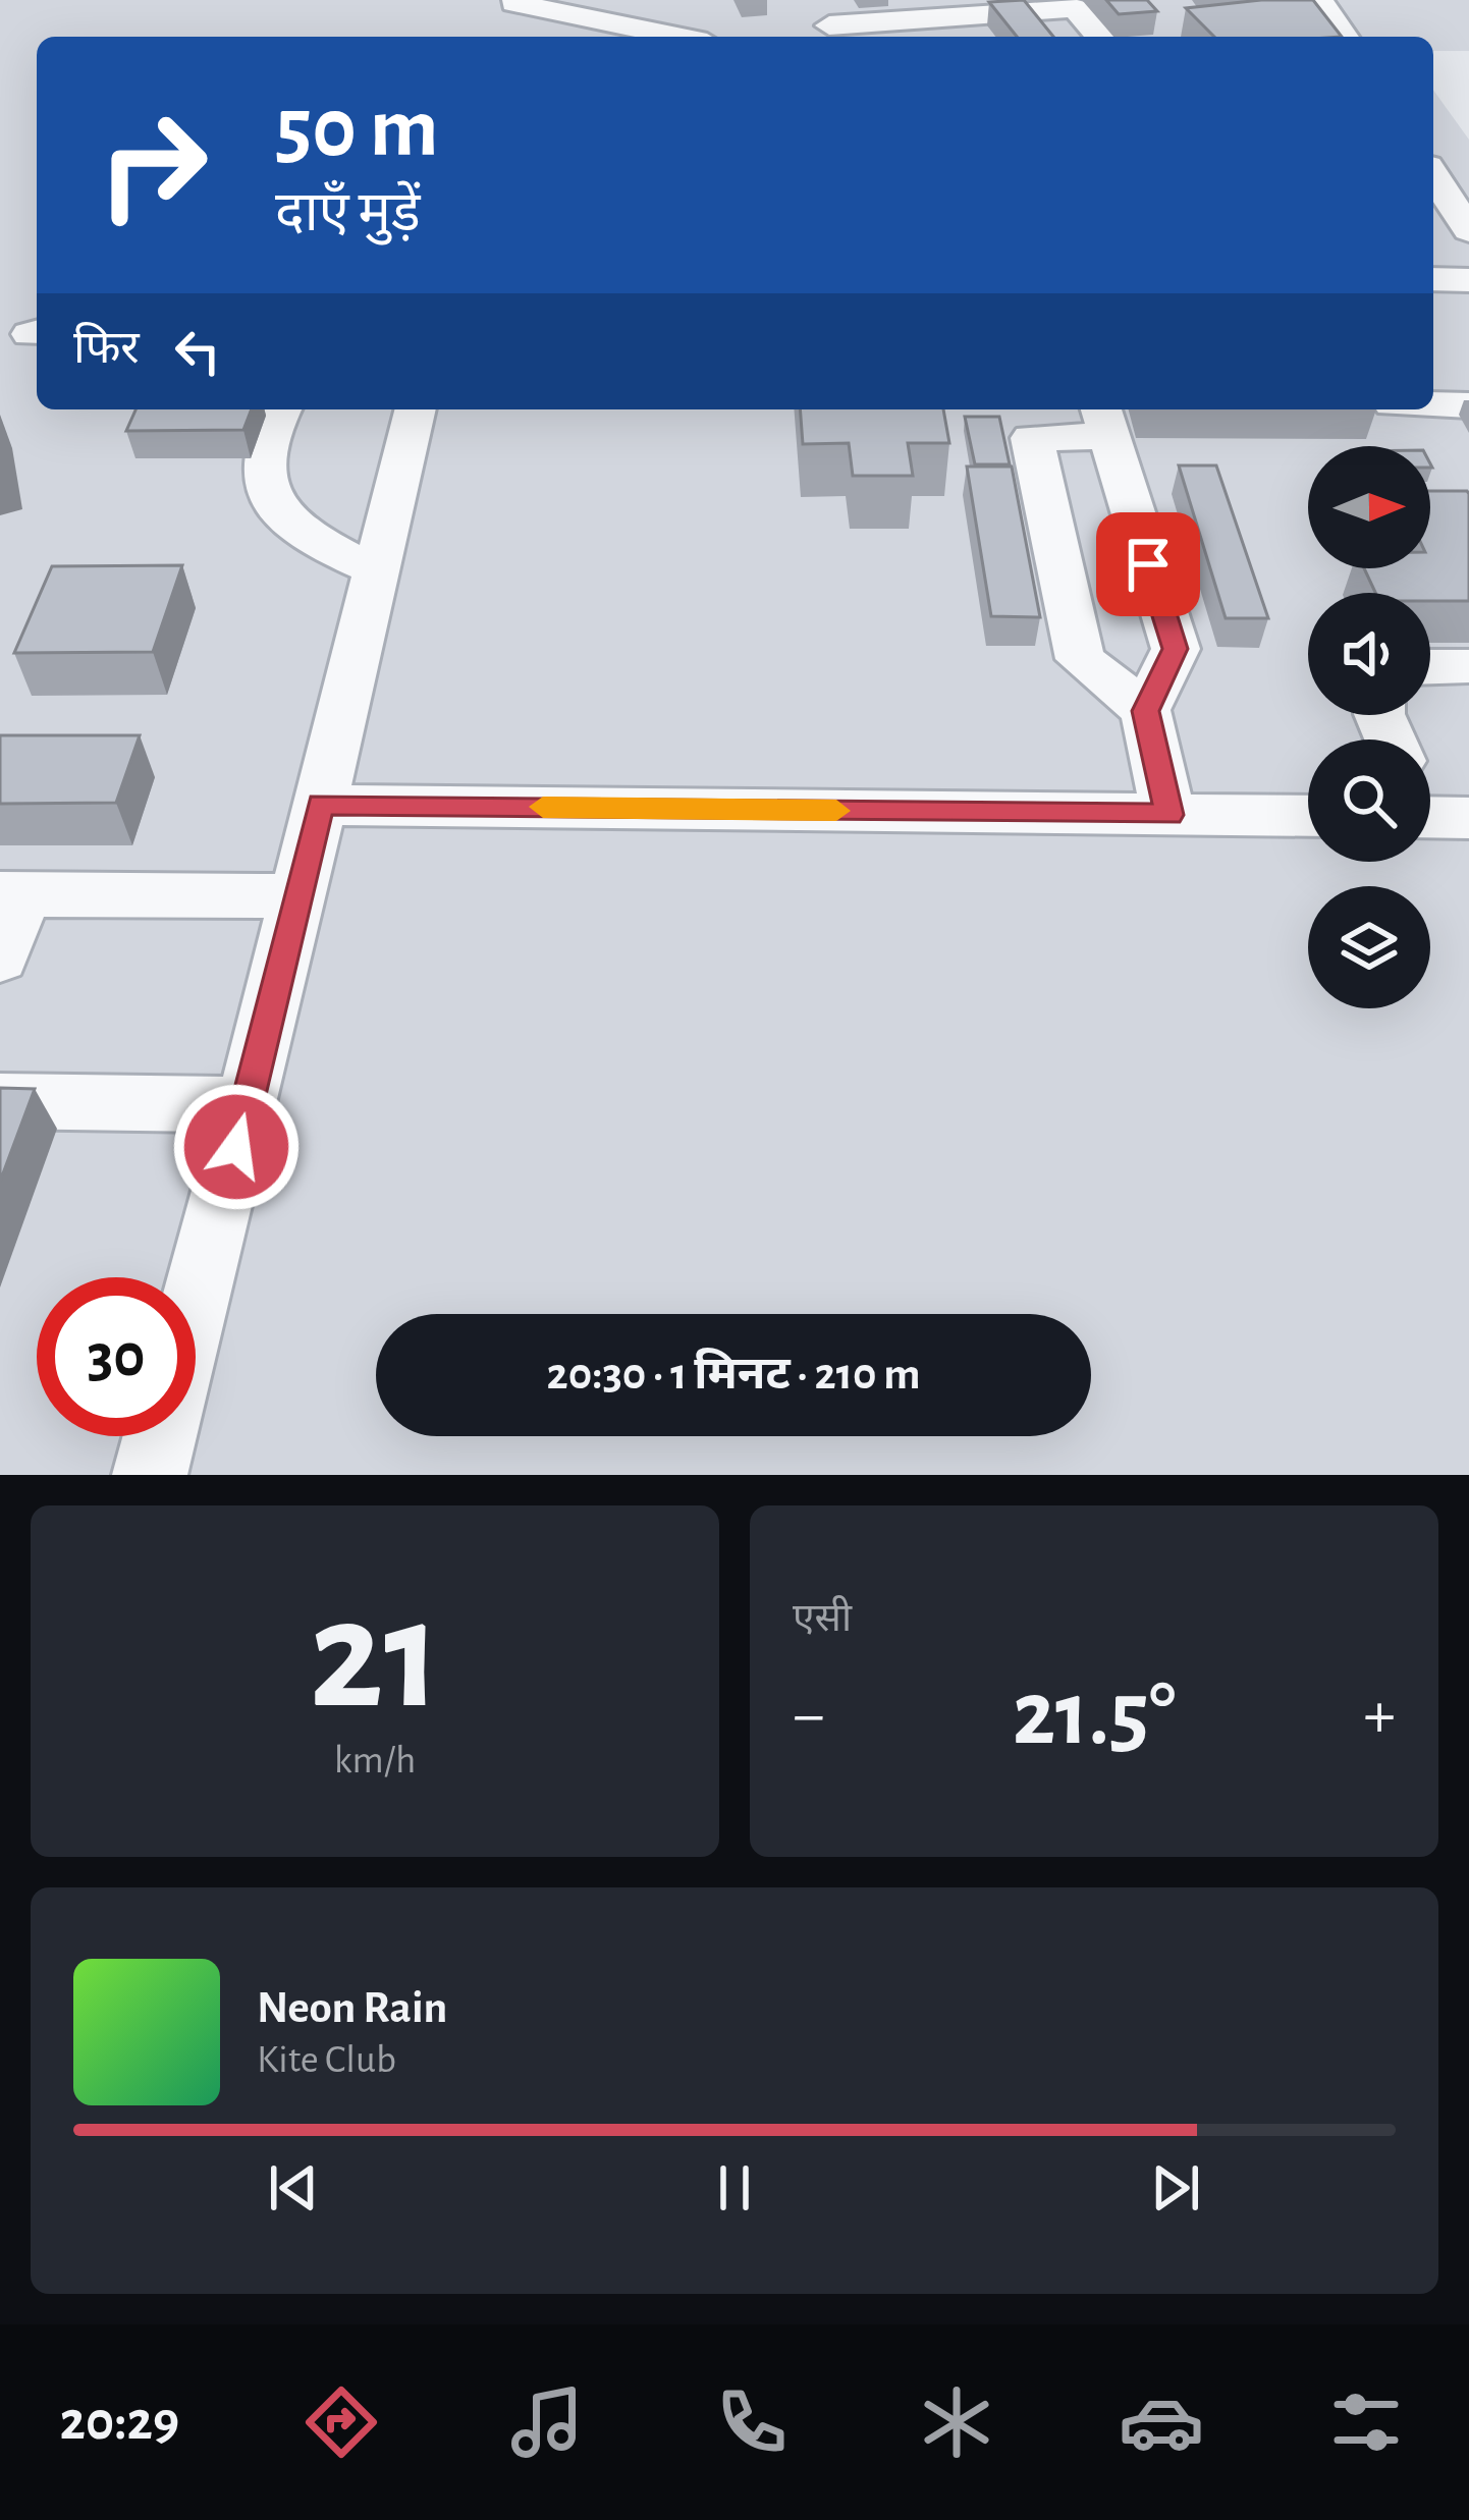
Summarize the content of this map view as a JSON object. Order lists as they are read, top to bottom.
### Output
{
  "north": "right",
  "page": {
    "turn": ["50 m", "दाएँ मुड़ें"],
    "then": "फिर",
    "limit": "30",
    "trip": "20:30 · 1 मिनट · 210 m",
    "tile": [
      ["21", "km/h"],
      "एसी"
    ],
    "heat": ["−", "21.5°", "+"],
    "song": ["Neon Rain", "Kite Club"],
    "tabs": "20:29"
  }
}
